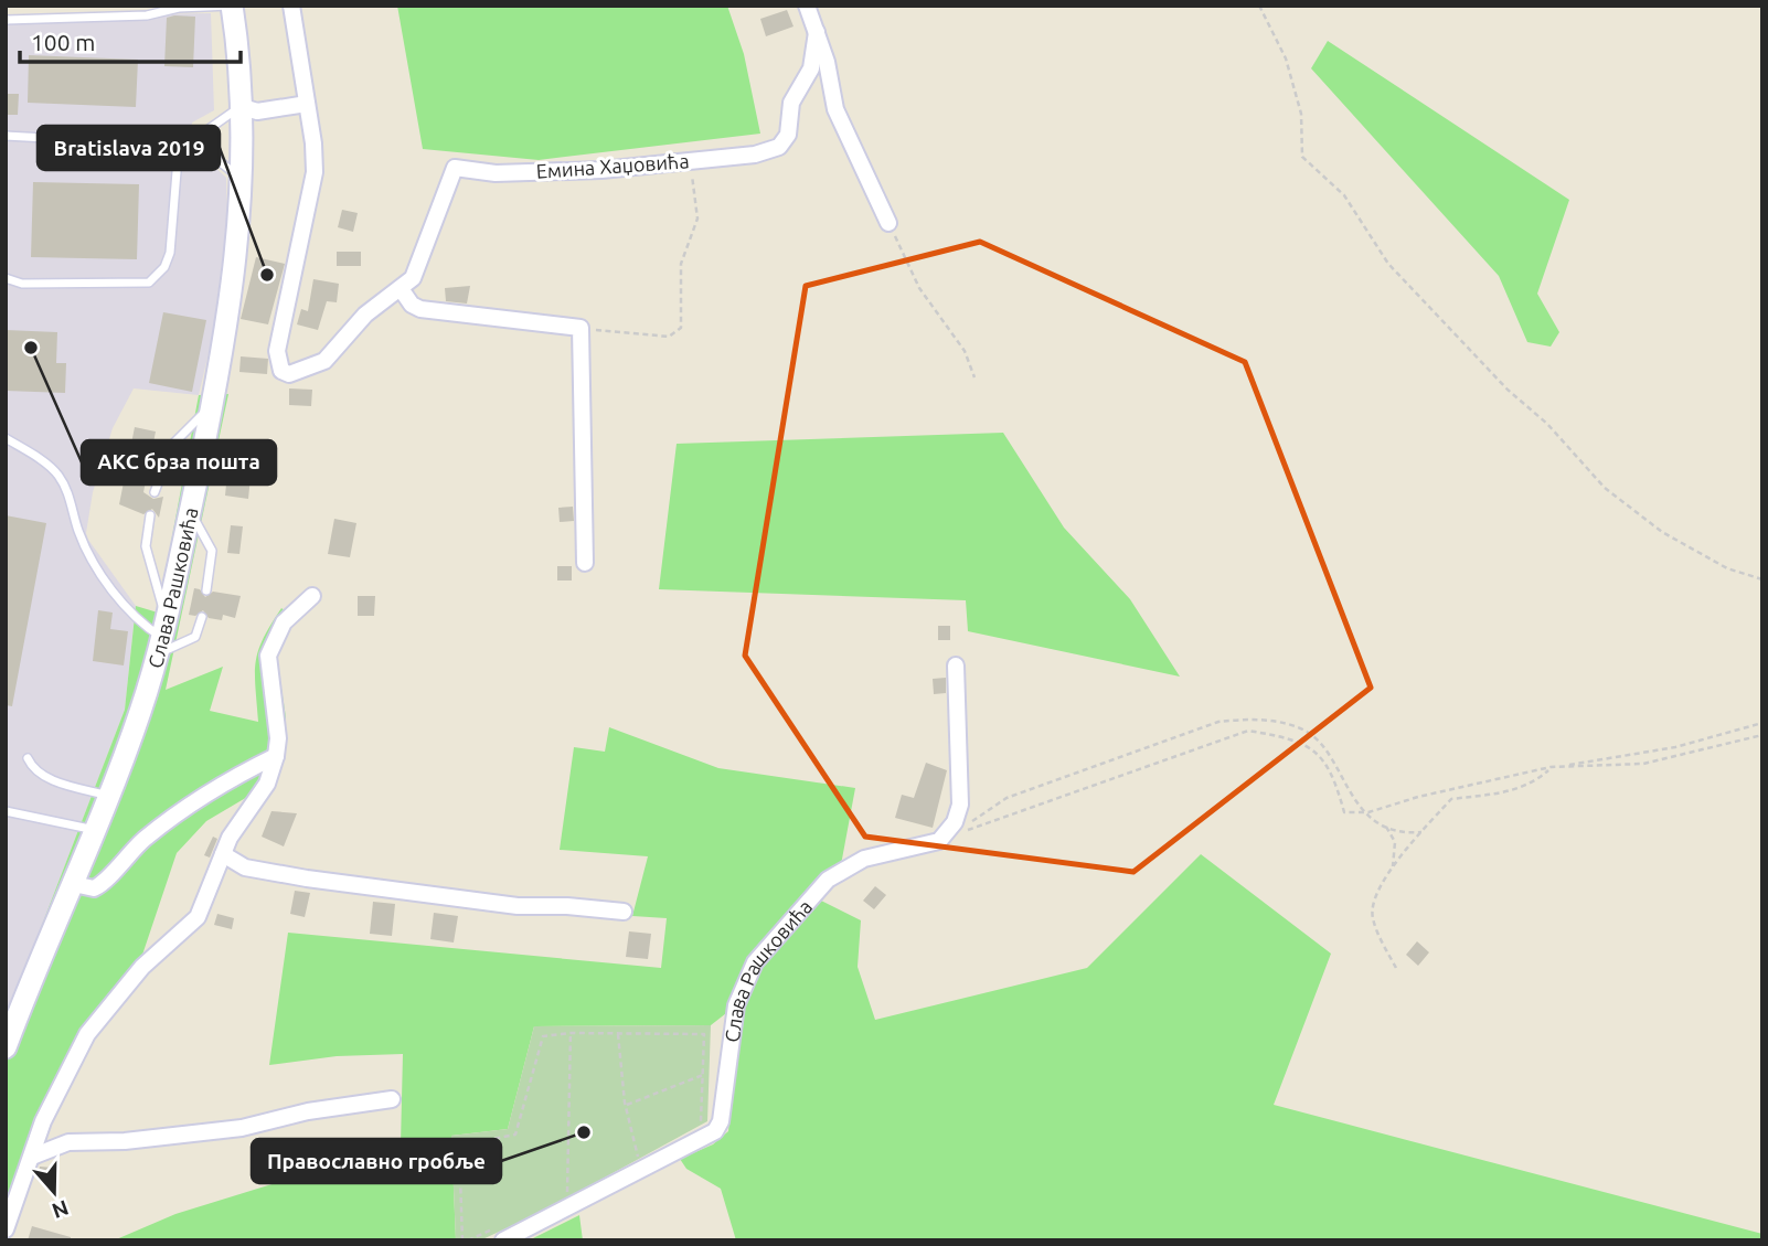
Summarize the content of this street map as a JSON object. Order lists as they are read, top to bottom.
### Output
{
  "streets": {
    "main road": ["Слава Рашковића"],
    "street": ["Емина Хаџовића"]
  },
  "places": ["Bratislava 2019", "АКС брза пошта", "Православно гробље"],
  "scale_bar": "100 m",
  "north": "bottom"
}
